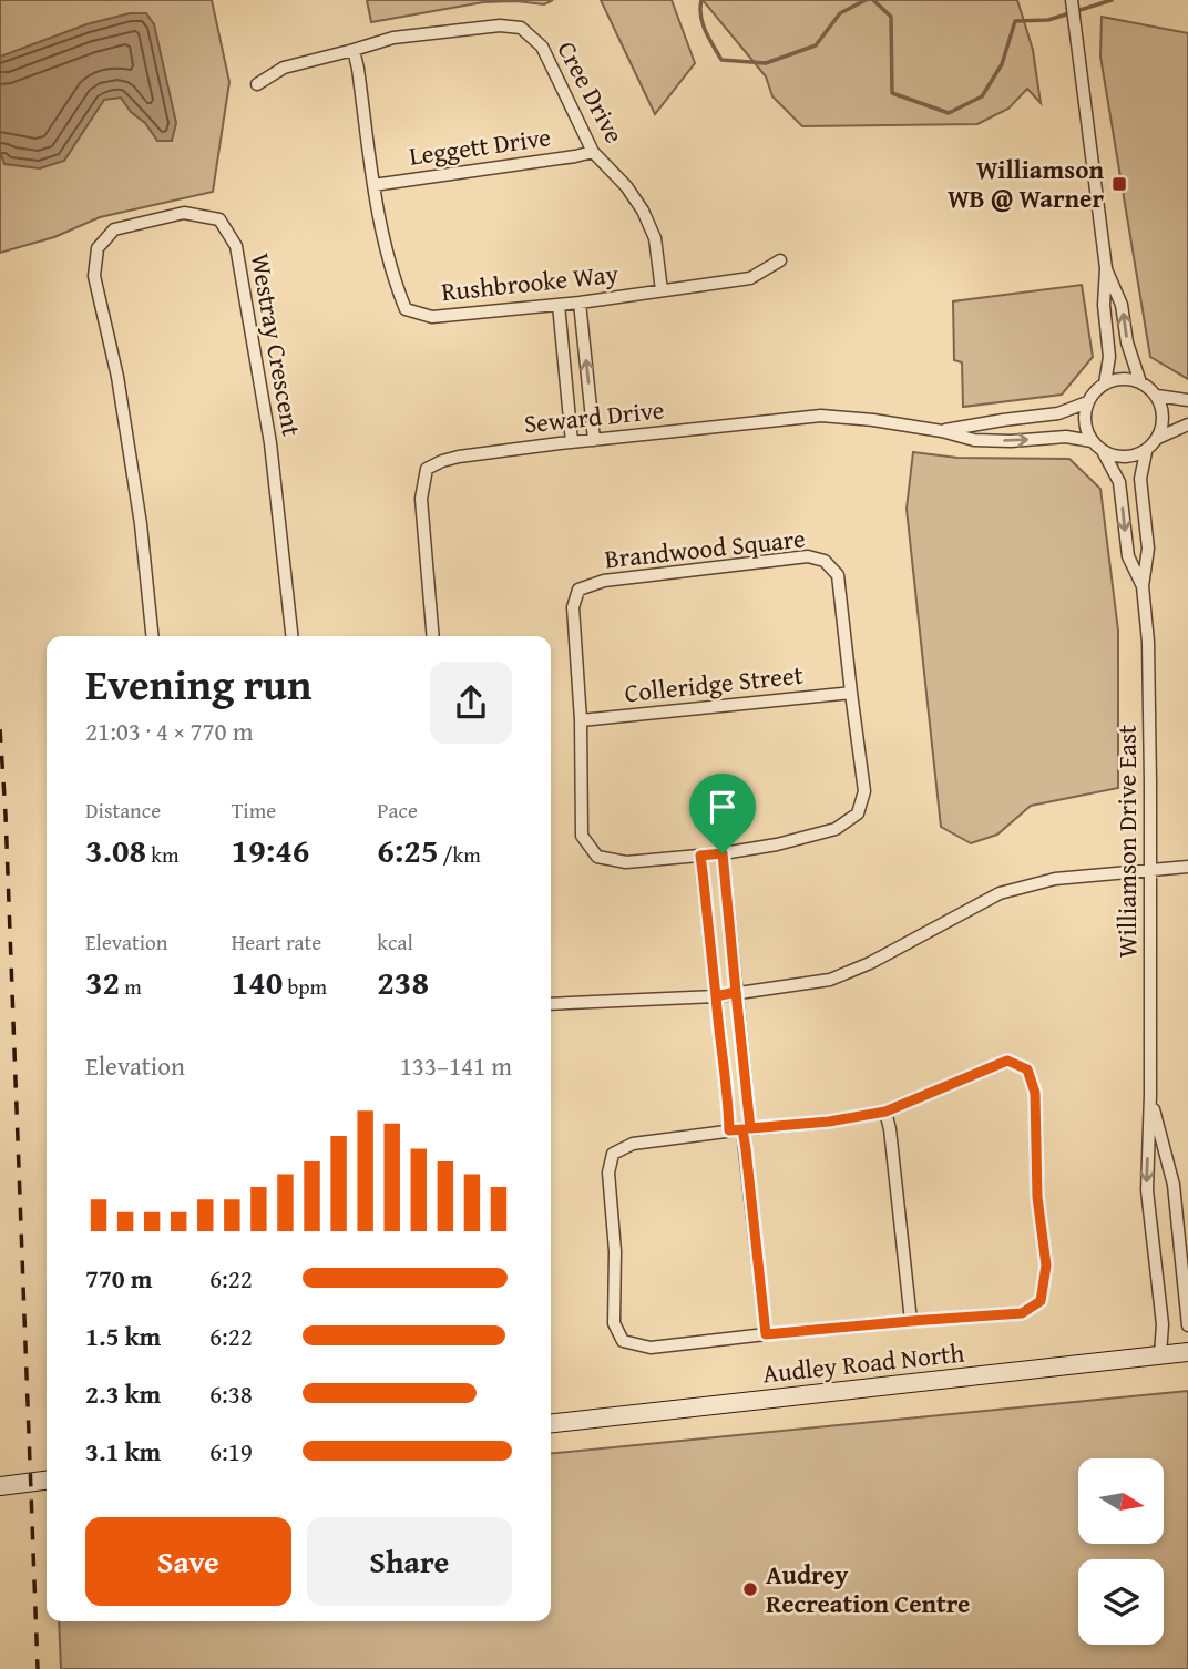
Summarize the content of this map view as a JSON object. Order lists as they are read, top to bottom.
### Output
{
  "streets": {
    "street": [
      "Cree Drive",
      "Leggett Drive",
      "Rushbrooke Way",
      "Westray Crescent",
      "Seward Drive",
      "Brandwood Square",
      "Colleridge Street",
      "Williamson Drive East",
      "Audley Road North"
    ]
  },
  "crossings": [
    ["Cree Drive", "Leggett Drive"],
    ["Cree Drive", "Rushbrooke Way"],
    ["Leggett Drive", "Rushbrooke Way"],
    ["Seward Drive", "Williamson Drive East"],
    ["Brandwood Square", "Colleridge Street"],
    ["Williamson Drive East", "Audley Road North"]
  ],
  "places": {
    "transit": ["Williamson WB @ Warner"],
    "other": ["Audrey Recreation Centre"]
  },
  "north": "right",
  "page": {
    "heading": ["Evening run", "21:03 · 4 × 770 m"],
    "stats": [
      ["Distance", "3.08 km"],
      ["Time", "19:46"],
      ["Pace", "6:25 /km"],
      ["Elevation", "32 m"],
      ["Heart rate", "140 bpm"],
      ["kcal", "238"]
    ],
    "chart": ["Elevation", "133–141 m"],
    "list": [
      {
        "name": "770 m",
        "note": "6:22"
      },
      {
        "name": "1.5 km",
        "note": "6:22"
      },
      {
        "name": "2.3 km",
        "note": "6:38"
      },
      {
        "name": "3.1 km",
        "note": "6:19"
      }
    ],
    "buttons": ["Save", "Share"]
  }
}
